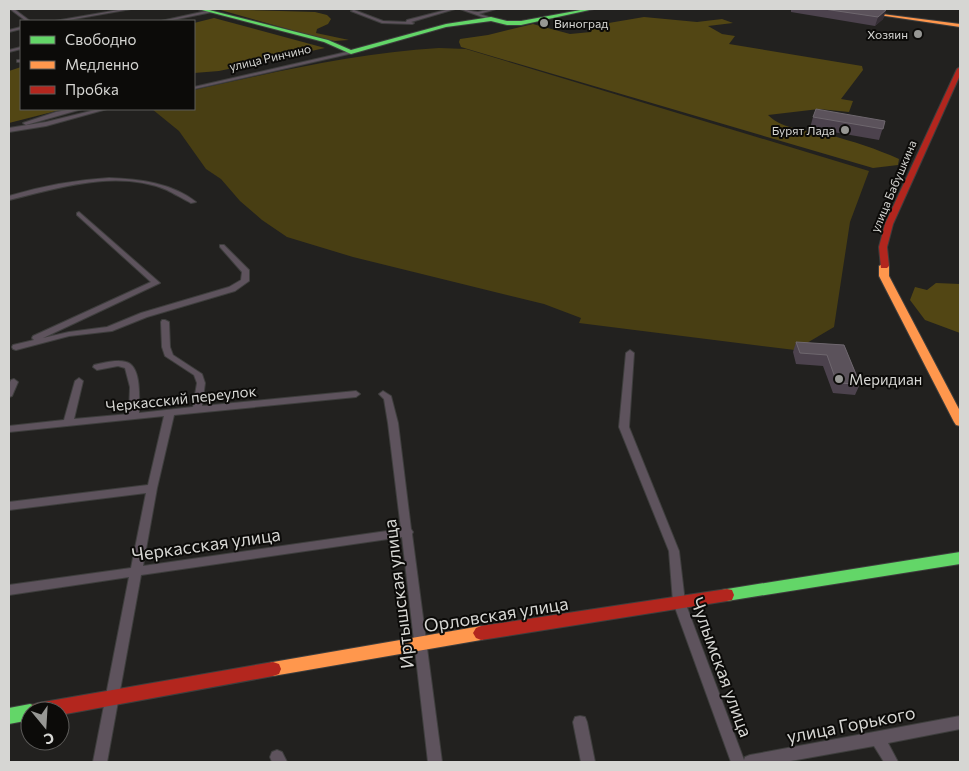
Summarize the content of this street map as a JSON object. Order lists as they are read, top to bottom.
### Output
{
  "streets": {
    "street": [
      "улица Ринчино",
      "улица Бабушкина",
      "Черкасский переулок",
      "Черкасская улица",
      "Иртышская улица",
      "Орловская улица",
      "Чулымская улица",
      "улица Горького"
    ]
  },
  "crossings": [
    ["Черкасская улица", "Иртышская улица"],
    ["Иртышская улица", "Орловская улица"],
    ["Орловская улица", "Чулымская улица"]
  ],
  "places": [
    "Виноград",
    "Хозяин",
    "Бурят Лада",
    "Меридиан"
  ],
  "legend": ["Свободно", "Медленно", "Пробка"],
  "north": "bottom"
}
